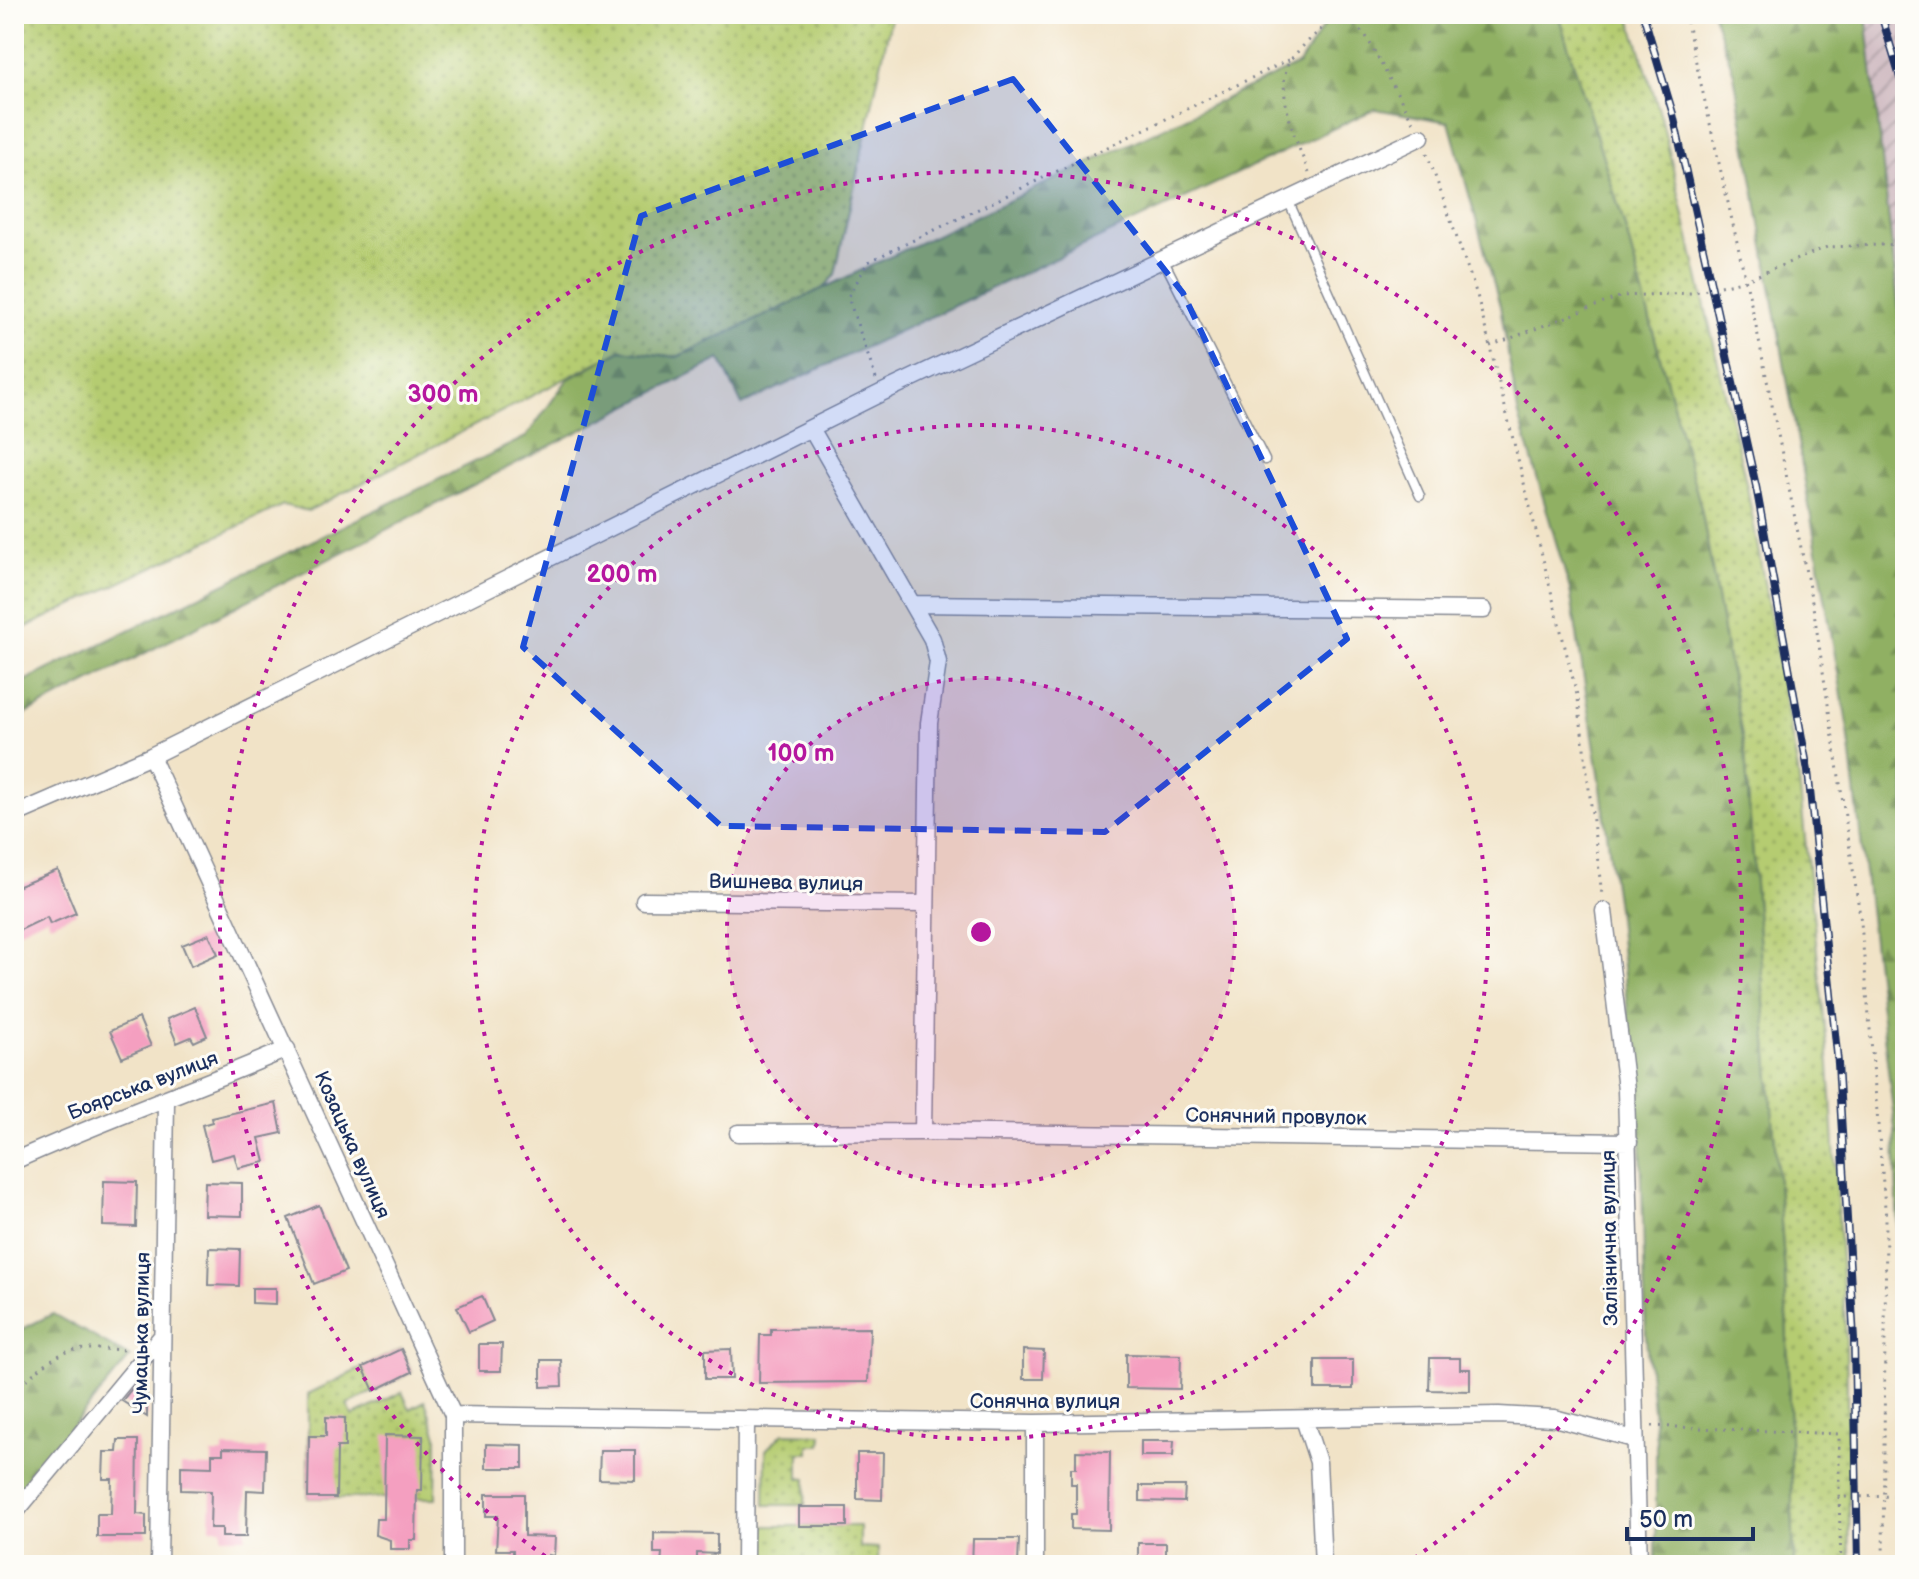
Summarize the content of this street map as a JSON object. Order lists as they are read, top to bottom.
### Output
{
  "streets": {
    "street": [
      "Вишнева вулиця",
      "Боярська вулиця",
      "Сонячний провулок",
      "Козацька вулиця",
      "Залізнична вулиця",
      "Чумацька вулиця",
      "Сонячна вулиця"
    ]
  },
  "crossings": [
    ["Боярська вулиця", "Козацька вулиця"],
    ["Боярська вулиця", "Чумацька вулиця"],
    ["Сонячний провулок", "Залізнична вулиця"],
    ["Козацька вулиця", "Сонячна вулиця"],
    ["Залізнична вулиця", "Сонячна вулиця"]
  ],
  "scale_bar": "50 m",
  "rings": ["300 m", "200 m", "100 m"]
}
